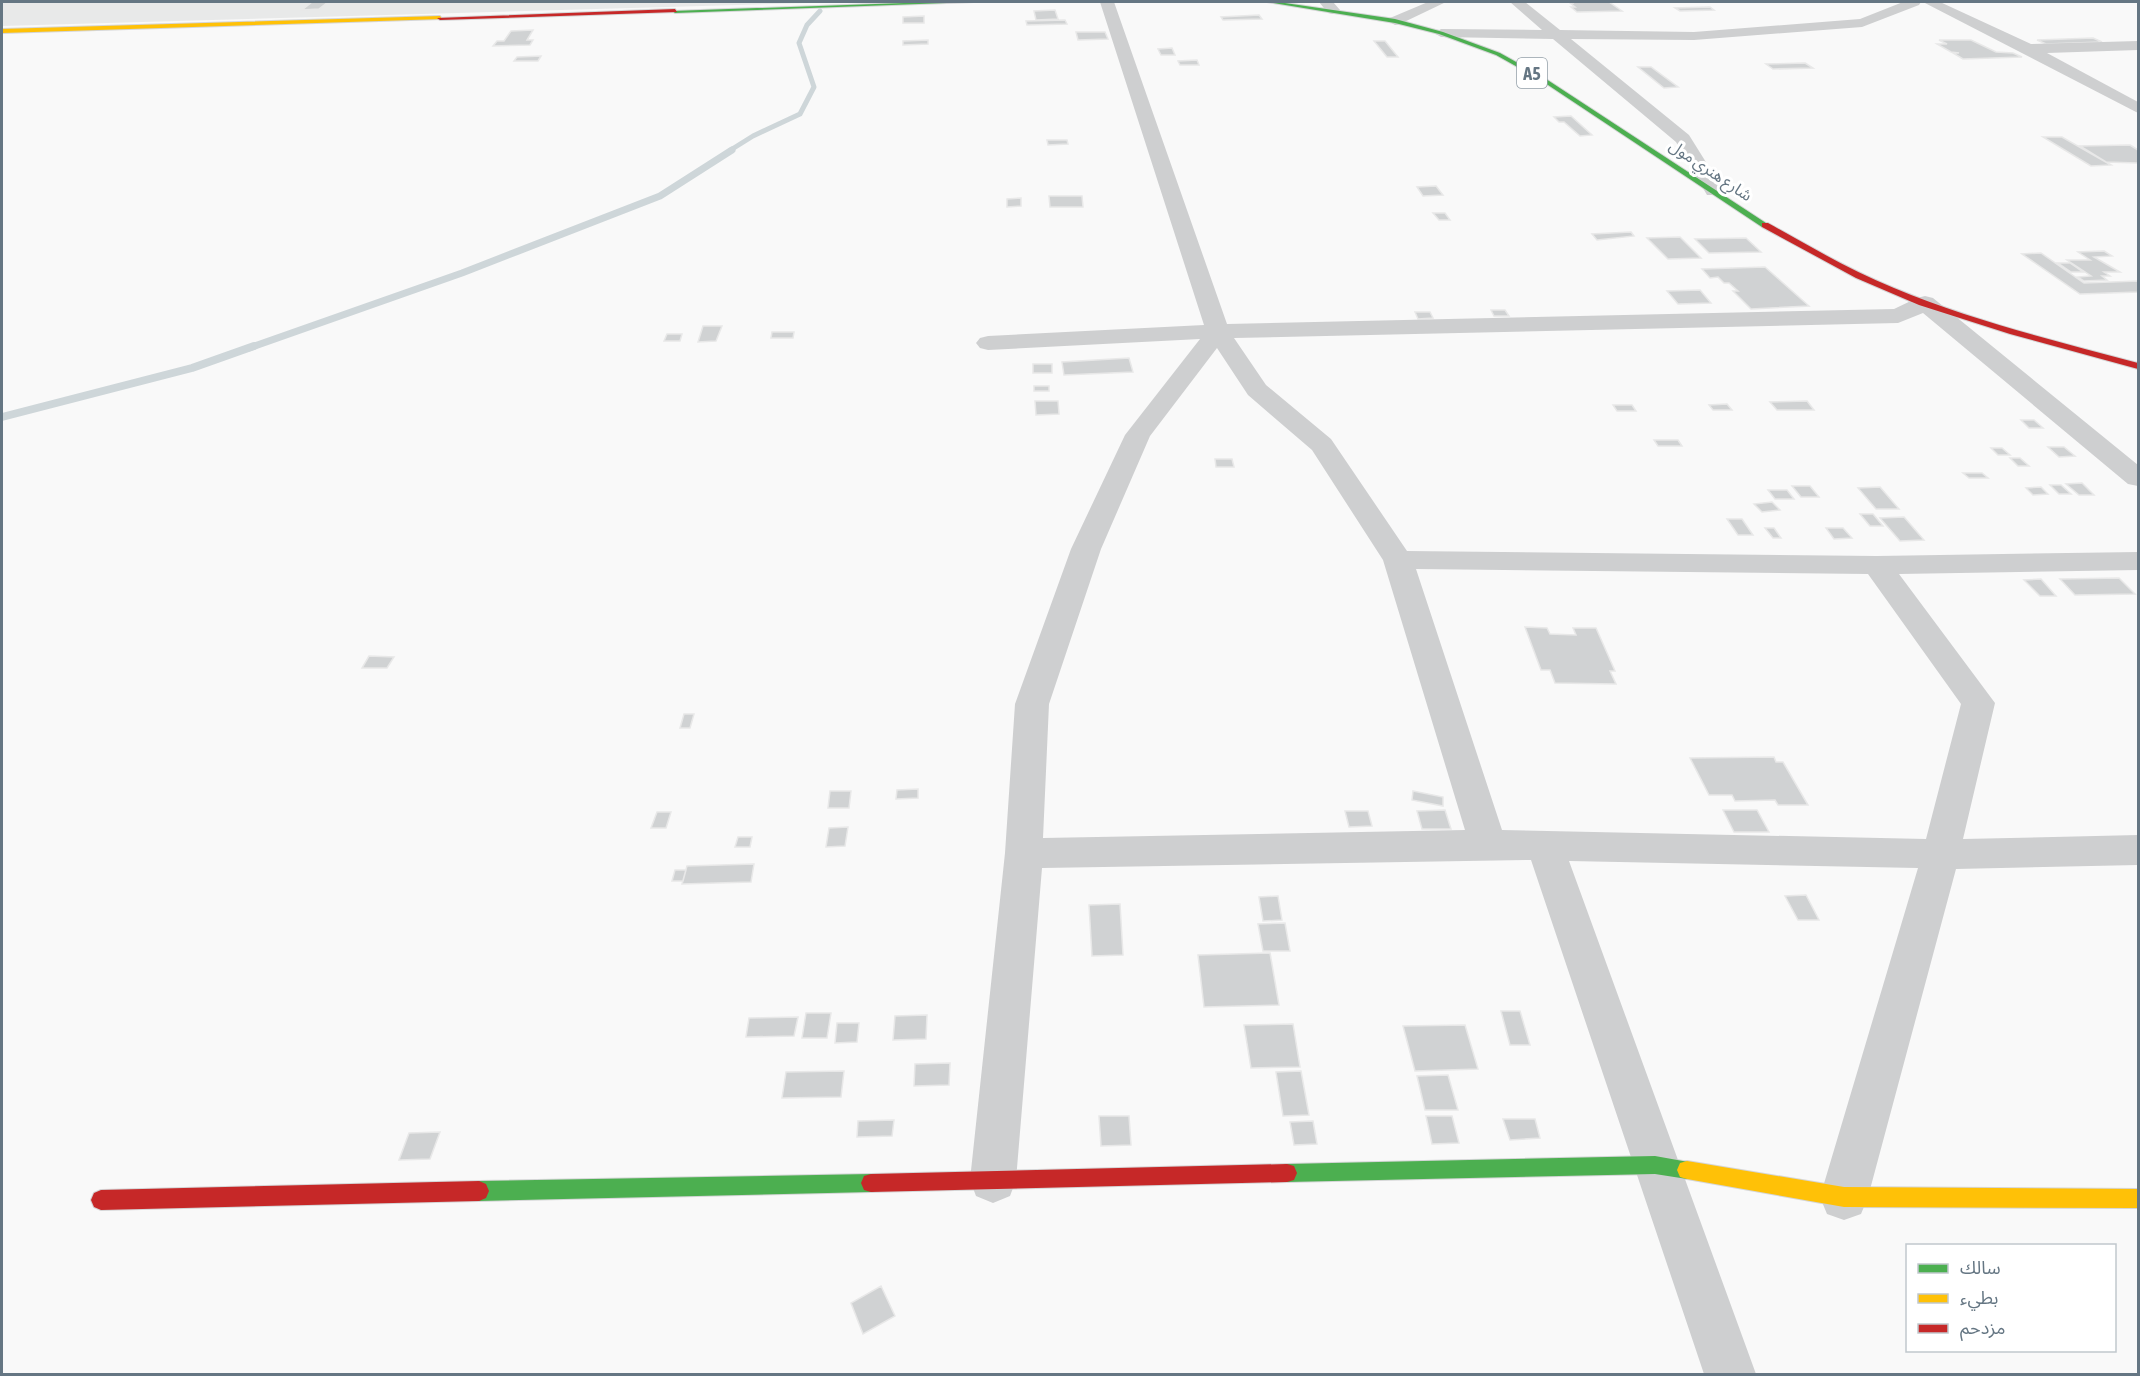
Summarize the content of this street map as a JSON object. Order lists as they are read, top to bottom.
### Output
{
  "streets": {
    "main road": ["A5", "شارع هنري مول"]
  },
  "legend": ["سالك", "بطيء", "مزدحم"]
}
